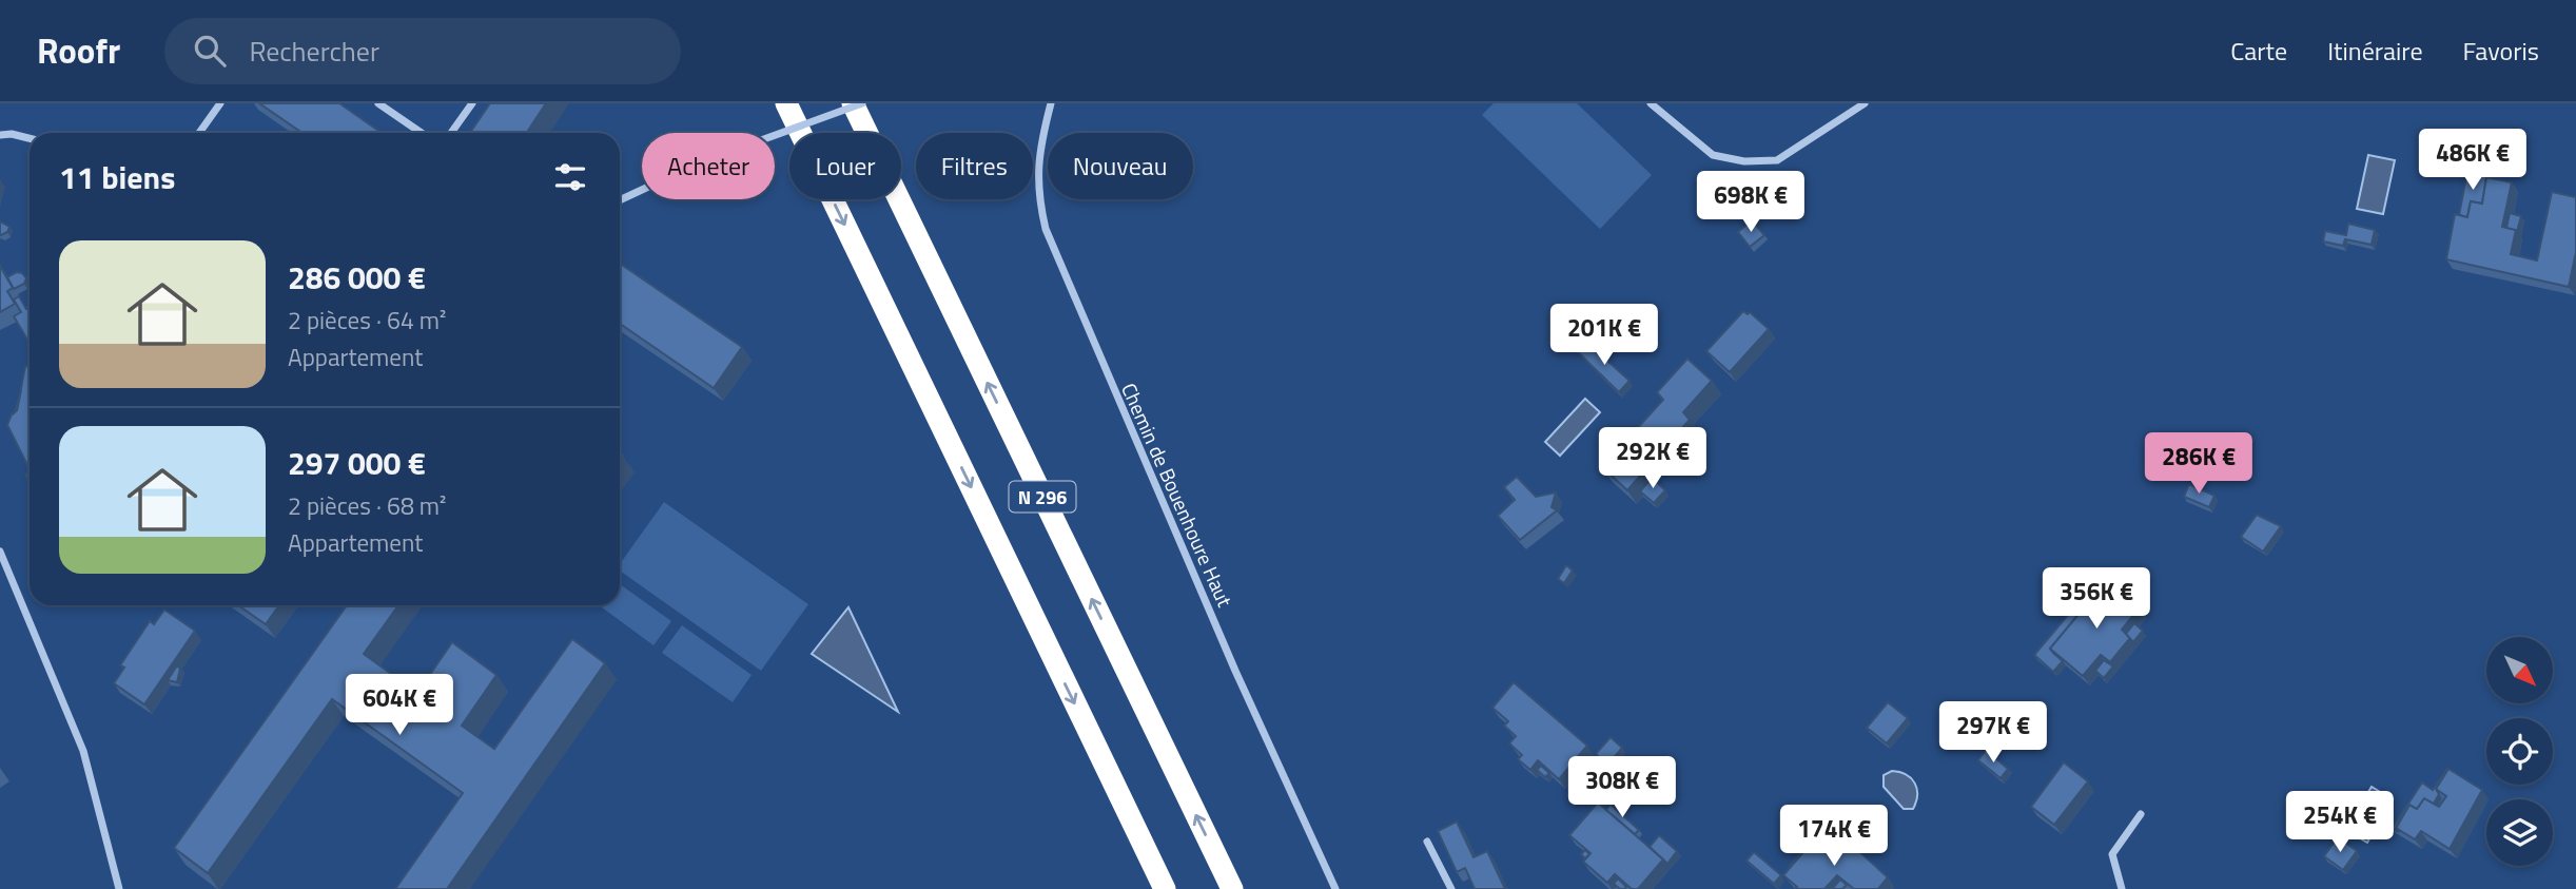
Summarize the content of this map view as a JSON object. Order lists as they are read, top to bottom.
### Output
{
  "streets": {
    "highway": ["N 296"],
    "street": ["Chemin de Bouenhoure Haut"]
  },
  "north": "bottom right",
  "page": {
    "header": "Roofr",
    "search": "Rechercher",
    "nav": ["Carte", "Itinéraire", "Favoris"],
    "price": [
      "486K €",
      "698K €",
      "201K €",
      "292K €",
      "286K €",
      "356K €",
      "604K €",
      "297K €",
      "308K €",
      "254K €",
      "174K €"
    ],
    "chip": [
      "Acheter",
      "Louer",
      "Filtres",
      "Nouveau"
    ],
    "heading": "11 biens",
    "list": [
      {
        "name": "286 000 €",
        "note": "2 pièces · 64 m² · Appartement"
      },
      {
        "name": "297 000 €",
        "note": "2 pièces · 68 m² · Appartement"
      }
    ]
  }
}
